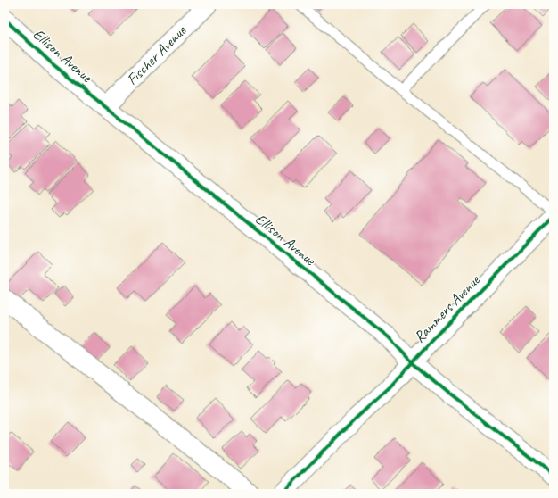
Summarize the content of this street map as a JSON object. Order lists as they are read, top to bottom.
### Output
{
  "streets": {
    "street": ["Ellison Avenue", "Fischer Avenue", "Rammers Avenue"]
  },
  "crossings": [
    ["Ellison Avenue", "Fischer Avenue"],
    ["Ellison Avenue", "Rammers Avenue"]
  ]
}
